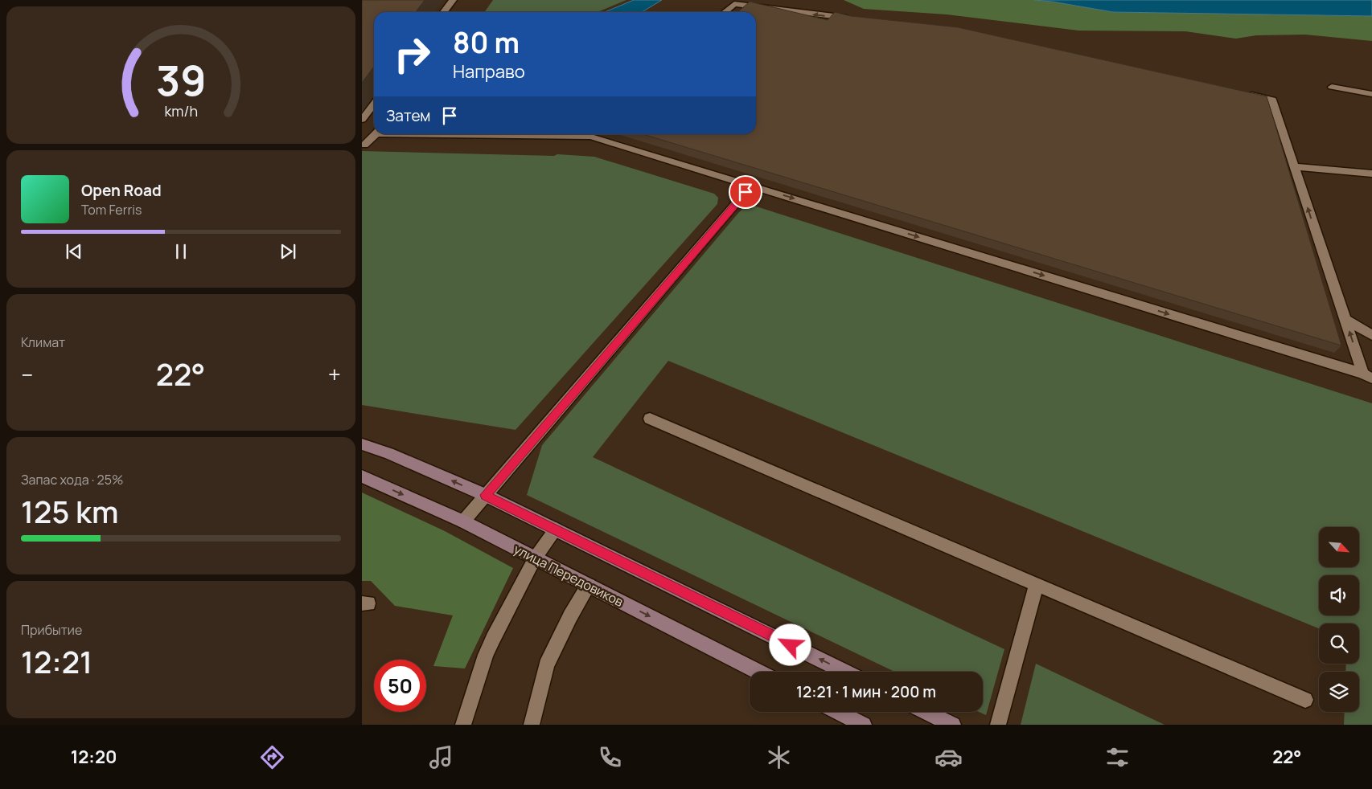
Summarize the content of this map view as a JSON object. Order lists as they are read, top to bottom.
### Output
{
  "streets": {
    "main road": ["улица Передовиков"]
  },
  "north": "bottom right",
  "page": {
    "turn": ["80 m", "Направо"],
    "then": "Затем",
    "song": ["Open Road", "Tom Ferris"],
    "tile": [
      "Климат",
      ["Запас хода · 25%", "125 km"],
      ["Прибытие", "12:21"]
    ],
    "heat": ["−", "22°", "+"],
    "limit": "50",
    "trip": "12:21 · 1 мин · 200 m",
    "tabs": ["12:20", "22°"],
    "gauge": ["39", "km/h"]
  }
}
